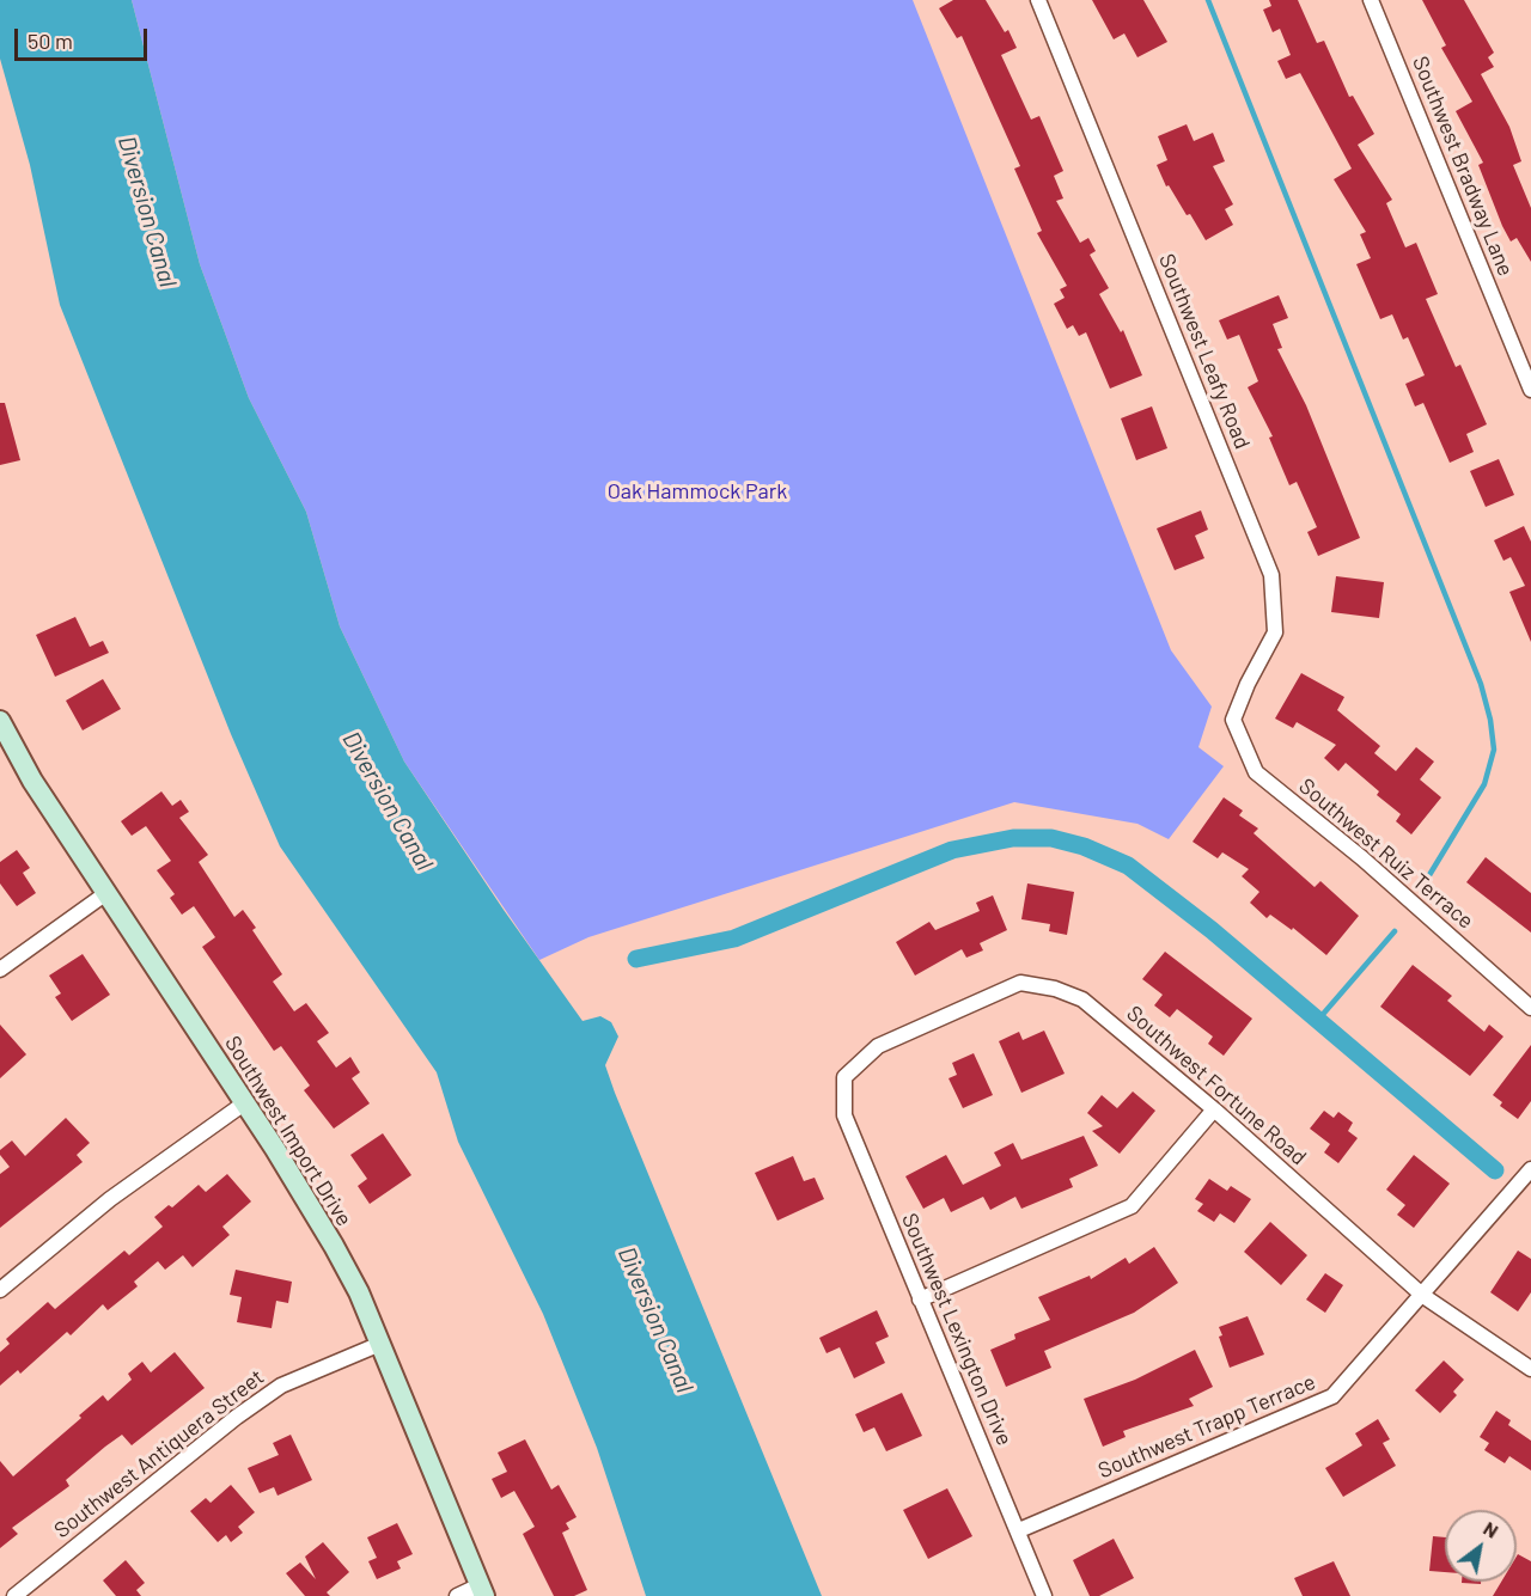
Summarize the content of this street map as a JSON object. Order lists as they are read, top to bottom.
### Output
{
  "streets": {
    "street": [
      "Southwest Bradway Lane",
      "Southwest Leafy Road",
      "Southwest Ruiz Terrace",
      "Southwest Fortune Road",
      "Southwest Import Drive",
      "Southwest Lexington Drive",
      "Southwest Trapp Terrace",
      "Southwest Antiquera Street"
    ]
  },
  "crossings": [
    ["Southwest Leafy Road", "Southwest Ruiz Terrace"],
    ["Southwest Fortune Road", "Southwest Lexington Drive"],
    ["Southwest Fortune Road", "Southwest Trapp Terrace"],
    ["Southwest Import Drive", "Southwest Antiquera Street"],
    ["Southwest Lexington Drive", "Southwest Trapp Terrace"]
  ],
  "water": ["Diversion Canal"],
  "parks": ["Oak Hammock Park"],
  "scale_bar": "50 m",
  "north": "top right"
}
